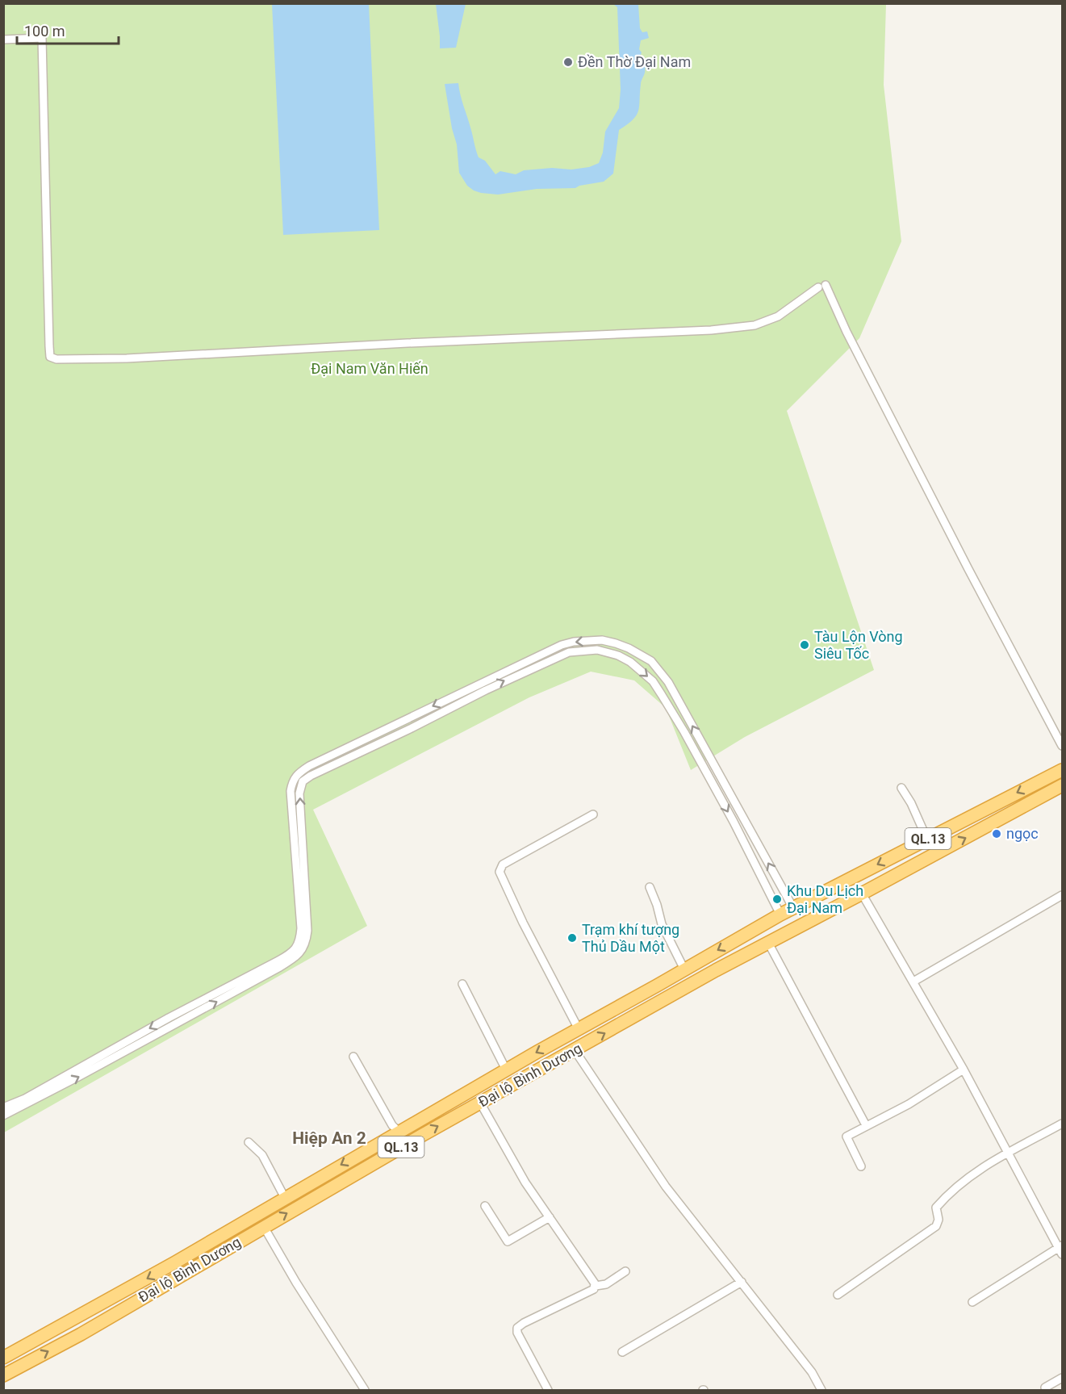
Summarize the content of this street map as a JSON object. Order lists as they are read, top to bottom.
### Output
{
  "streets": {
    "highway": ["QL.13", "Đại lộ Bình Dương"]
  },
  "districts": ["Hiệp An 2"],
  "parks": ["Đại Nam Văn Hiến"],
  "places": [
    "Đền Thờ Đại Nam",
    "Tàu Lộn Vòng Siêu Tốc",
    "ngọc",
    "Khu Du Lịch Đại Nam",
    "Trạm khí tượng Thủ Dầu Một"
  ],
  "scale_bar": "100 m"
}
